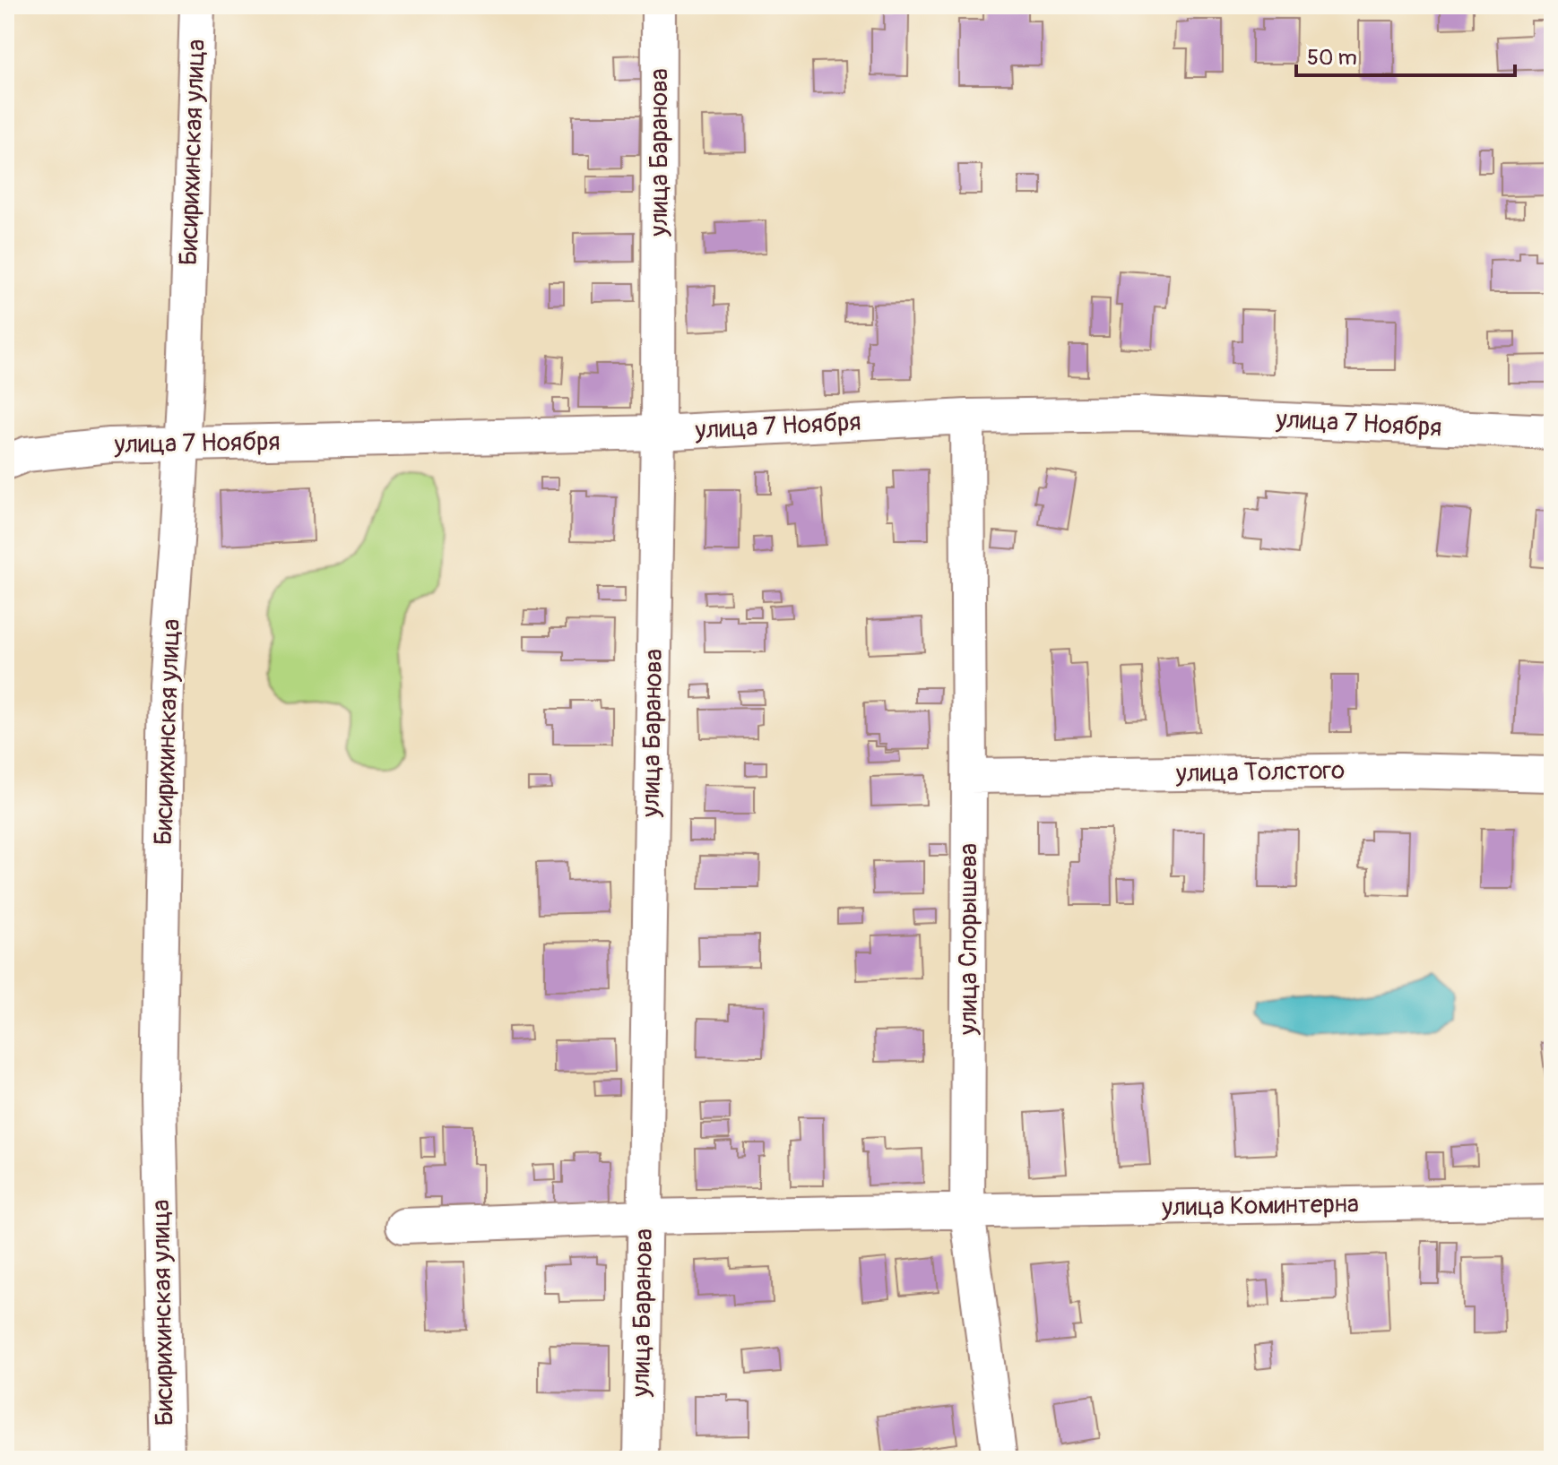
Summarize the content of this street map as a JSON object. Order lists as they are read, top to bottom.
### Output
{
  "streets": {
    "street": [
      "Бисирихинская улица",
      "улица Баранова",
      "улица 7 Ноября",
      "улица Толстого",
      "улица Спорышева",
      "улица Коминтерна"
    ]
  },
  "crossings": [
    ["Бисирихинская улица", "улица 7 Ноября"],
    ["улица Баранова", "улица 7 Ноября"],
    ["улица Баранова", "улица Коминтерна"],
    ["улица 7 Ноября", "улица Спорышева"],
    ["улица Толстого", "улица Спорышева"],
    ["улица Спорышева", "улица Коминтерна"]
  ],
  "scale_bar": "50 m"
}
